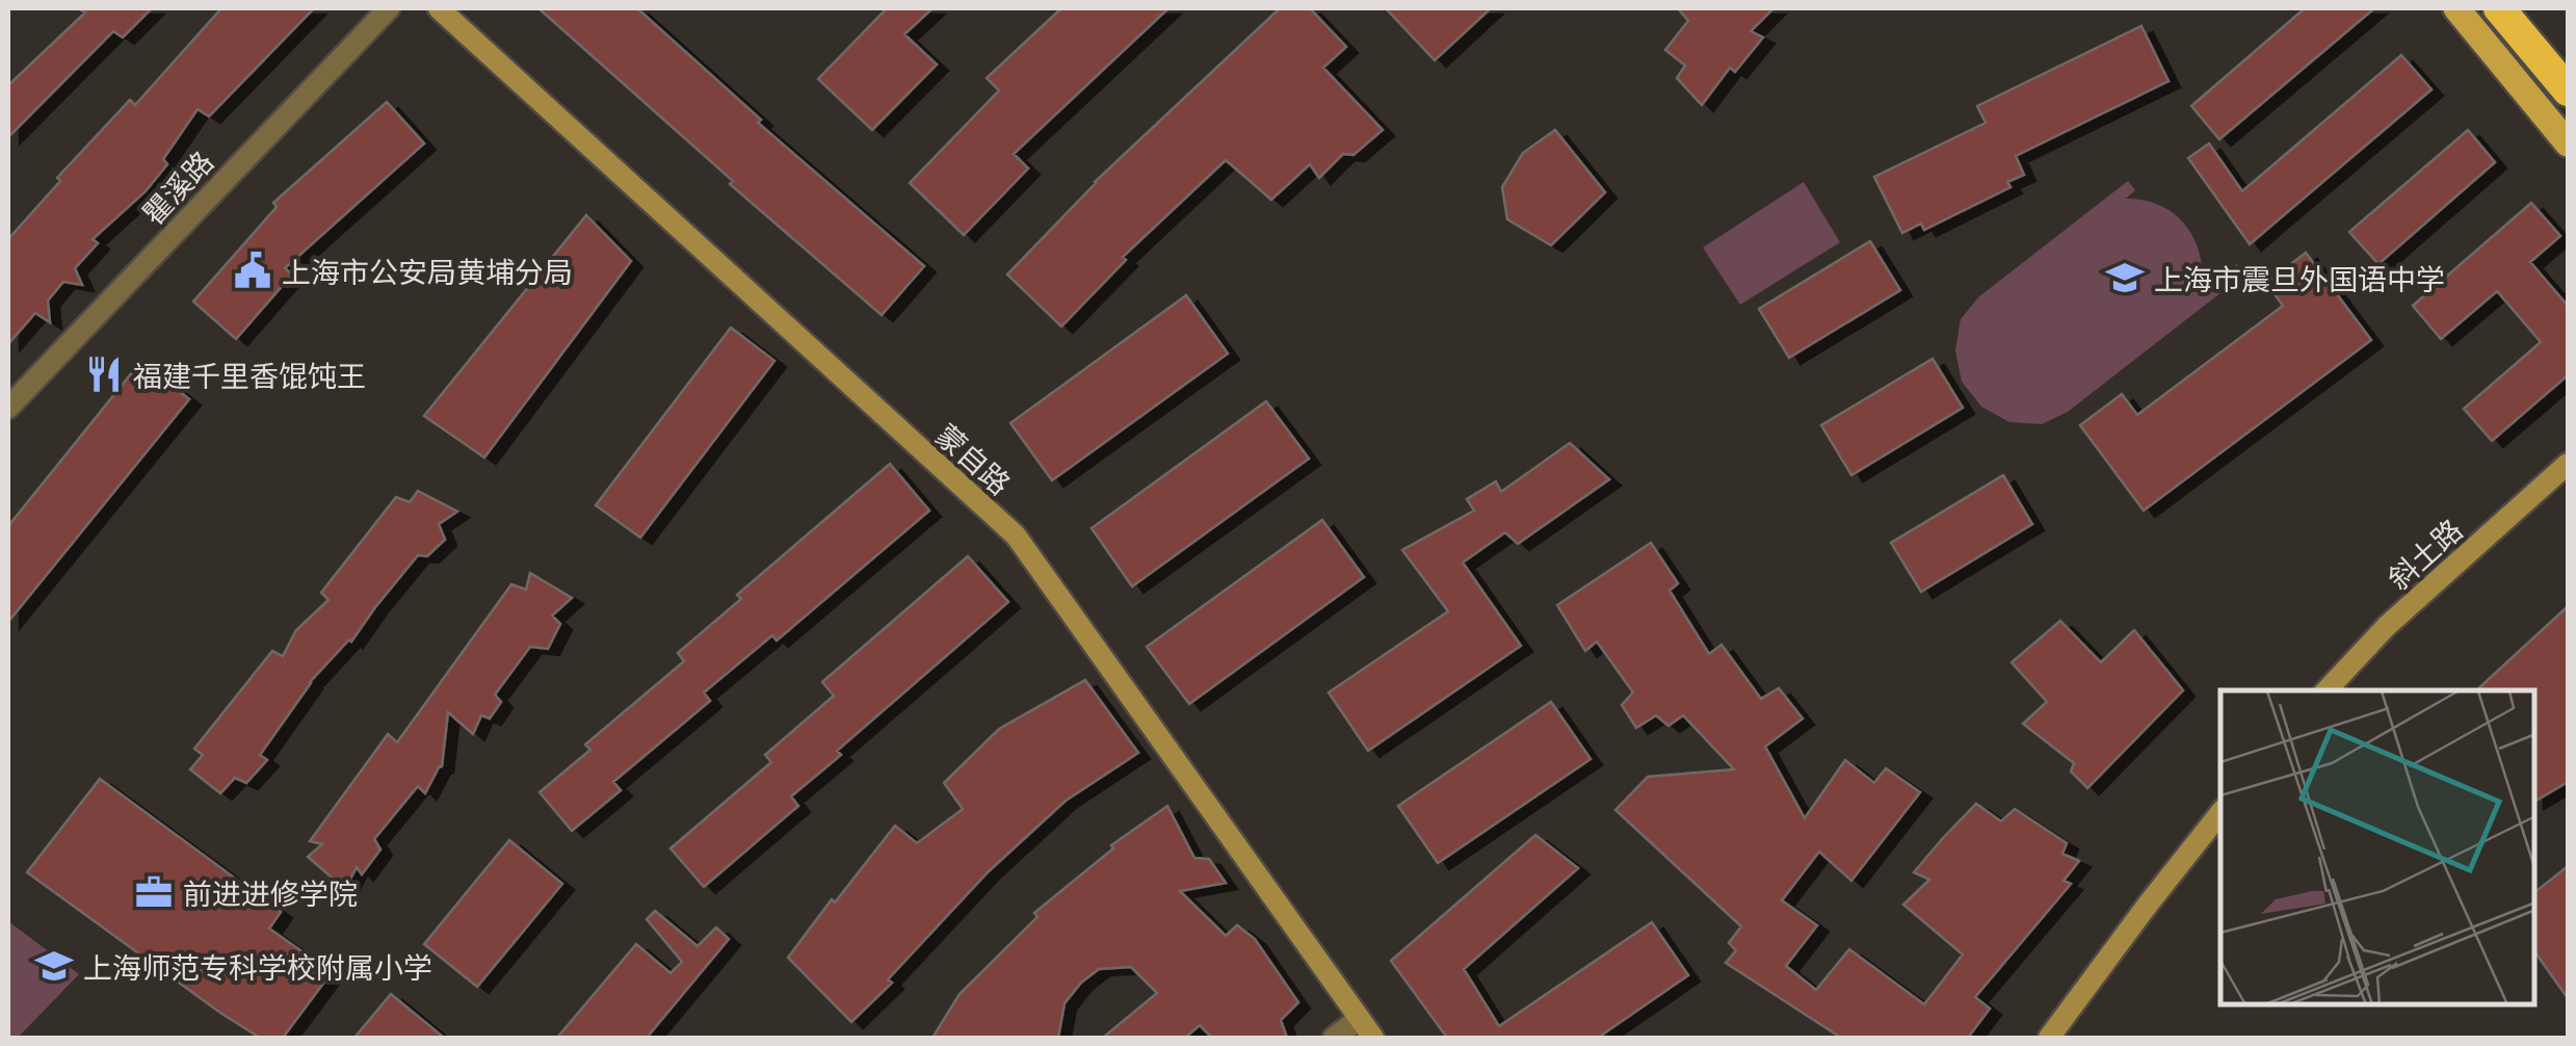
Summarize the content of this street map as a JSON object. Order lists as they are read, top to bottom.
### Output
{
  "streets": {
    "street": ["瞿溪路", "蒙自路", "斜土路"]
  },
  "places": {
    "public building": ["上海市公安局黄埔分局"],
    "school or university": ["上海市震旦外国语中学", "上海师范专科学校附属小学"],
    "restaurant": ["福建千里香馄饨王"],
    "office": ["前进进修学院"]
  }
}
